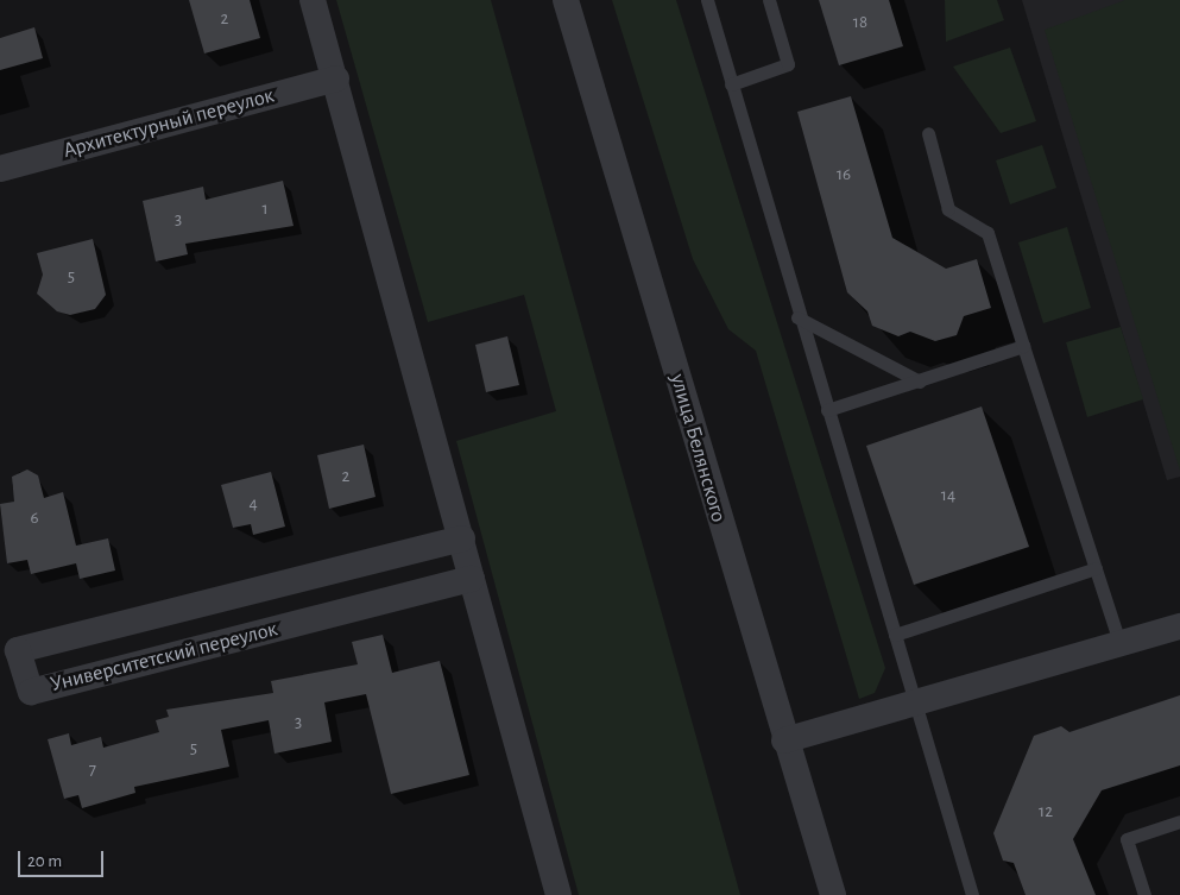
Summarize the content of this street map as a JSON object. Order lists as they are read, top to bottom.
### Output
{
  "streets": {
    "street": ["Архитектурный переулок", "улица Белянского", "Университетский переулок"]
  },
  "house_numbers": [
    "2",
    "18",
    "16",
    "1",
    "3",
    "5",
    "2",
    "14",
    "4",
    "6",
    "3",
    "5",
    "7",
    "12"
  ],
  "scale_bar": "20 m"
}
